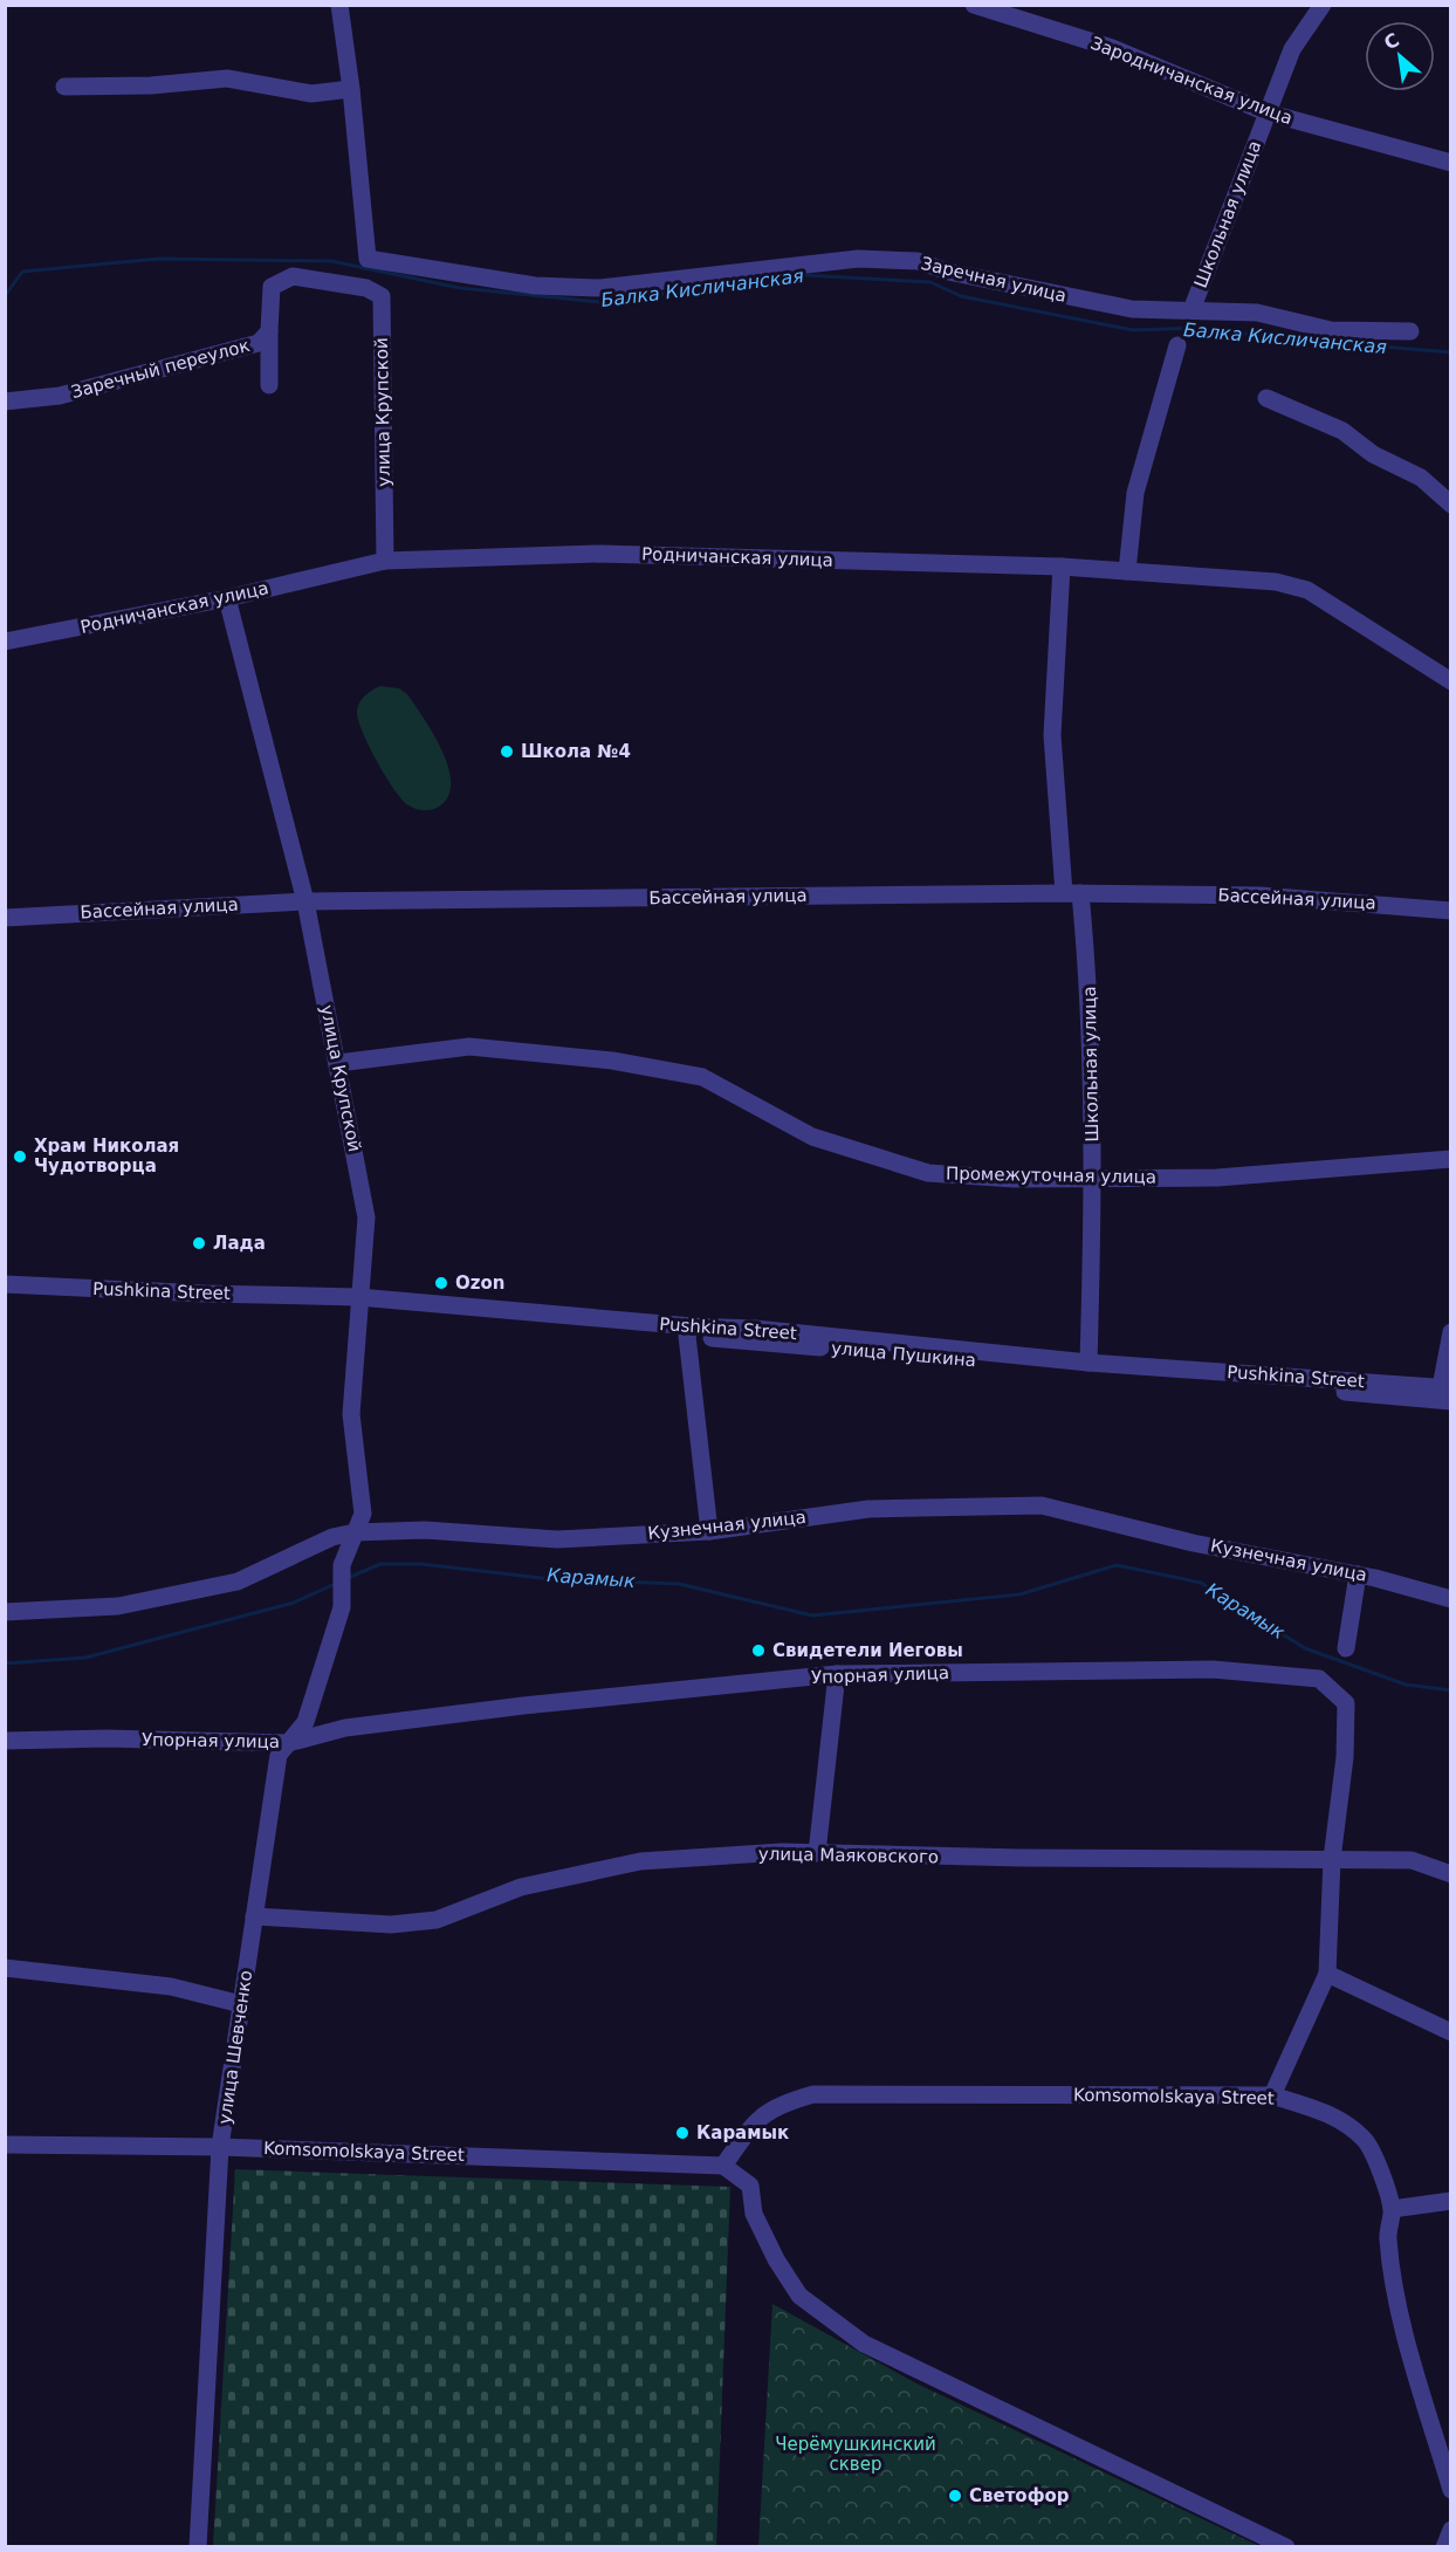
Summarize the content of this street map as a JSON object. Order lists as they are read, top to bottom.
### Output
{
  "streets": {
    "street": [
      "Зародничанская улица",
      "Школьная улица",
      "Заречная улица",
      "Заречный переулок",
      "улица Крупской",
      "Родничанская улица",
      "Бассейная улица",
      "Промежуточная улица",
      "Pushkina Street",
      "улица Пушкина",
      "Кузнечная улица",
      "Упорная улица",
      "улица Маяковского",
      "улица Шевченко",
      "Komsomolskaya Street"
    ]
  },
  "crossings": [
    ["Зародничанская улица", "Школьная улица"],
    ["Школьная улица", "Заречная улица"],
    ["Школьная улица", "Родничанская улица"],
    ["Школьная улица", "Бассейная улица"],
    ["Школьная улица", "Промежуточная улица"],
    ["Школьная улица", "Pushkina Street"],
    ["Заречный переулок", "улица Крупской"],
    ["улица Крупской", "Родничанская улица"],
    ["улица Крупской", "Бассейная улица"],
    ["улица Крупской", "Промежуточная улица"],
    ["улица Крупской", "Pushkina Street"],
    ["улица Крупской", "улица Пушкина"],
    ["улица Крупской", "Кузнечная улица"],
    ["улица Крупской", "улица Шевченко"],
    ["Pushkina Street", "улица Пушкина"],
    ["Упорная улица", "улица Маяковского"],
    ["Упорная улица", "улица Шевченко"],
    ["Упорная улица", "Komsomolskaya Street"],
    ["улица Маяковского", "улица Шевченко"],
    ["улица Шевченко", "Komsomolskaya Street"]
  ],
  "water": ["Балка Кисличанская", "Карамык"],
  "parks": ["Черёмушкинский сквер"],
  "places": [
    "Школа №4",
    "Храм Николая Чудотворца",
    "Лада",
    "Ozon",
    "Свидетели Иеговы",
    "Карамык",
    "Светофор"
  ],
  "north": "top left"
}
